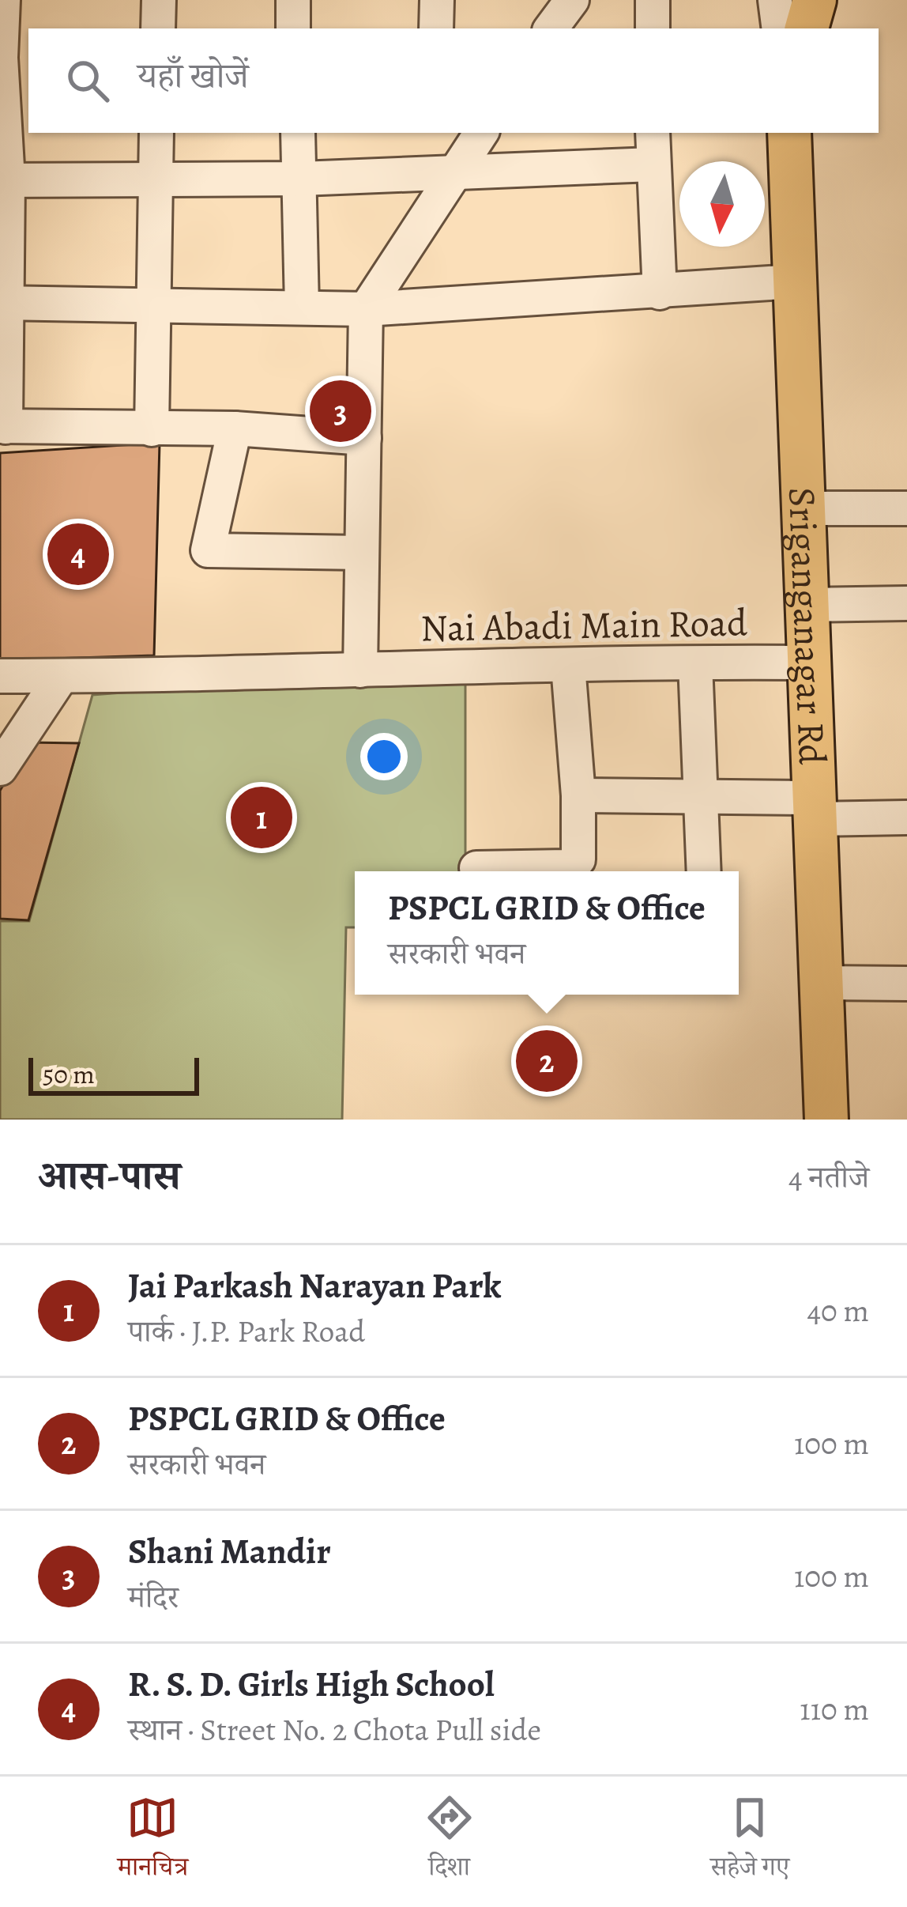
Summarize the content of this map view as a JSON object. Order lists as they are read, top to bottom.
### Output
{
  "streets": {
    "main road": ["Sriganganagar Rd"],
    "street": ["Nai Abadi Main Road"]
  },
  "crossings": [
    ["Nai Abadi Main Road", "Sriganganagar Rd"]
  ],
  "scale_bar": "50 m",
  "north": "bottom",
  "page": {
    "search": "यहाँ खोजें",
    "pins": [
      "3",
      "4",
      "1",
      "2"
    ],
    "popup": ["PSPCL GRID & Office", "सरकारी भवन"],
    "scale": "50 m",
    "heading": ["आस-पास", "4 नतीजे"],
    "list": [
      {
        "mark": "1",
        "name": "Jai Parkash Narayan Park",
        "note": "पार्क · J.P. Park Road",
        "value": "40 m"
      },
      {
        "mark": "2",
        "name": "PSPCL GRID & Office",
        "note": "सरकारी भवन",
        "value": "100 m"
      },
      {
        "mark": "3",
        "name": "Shani Mandir",
        "note": "मंदिर",
        "value": "100 m"
      },
      {
        "mark": "4",
        "name": "R. S. D. Girls High School",
        "note": "स्थान · Street No. 2 Chota Pull side",
        "value": "110 m"
      }
    ],
    "nav": ["मानचित्र", "दिशा", "सहेजे गए"]
  }
}
